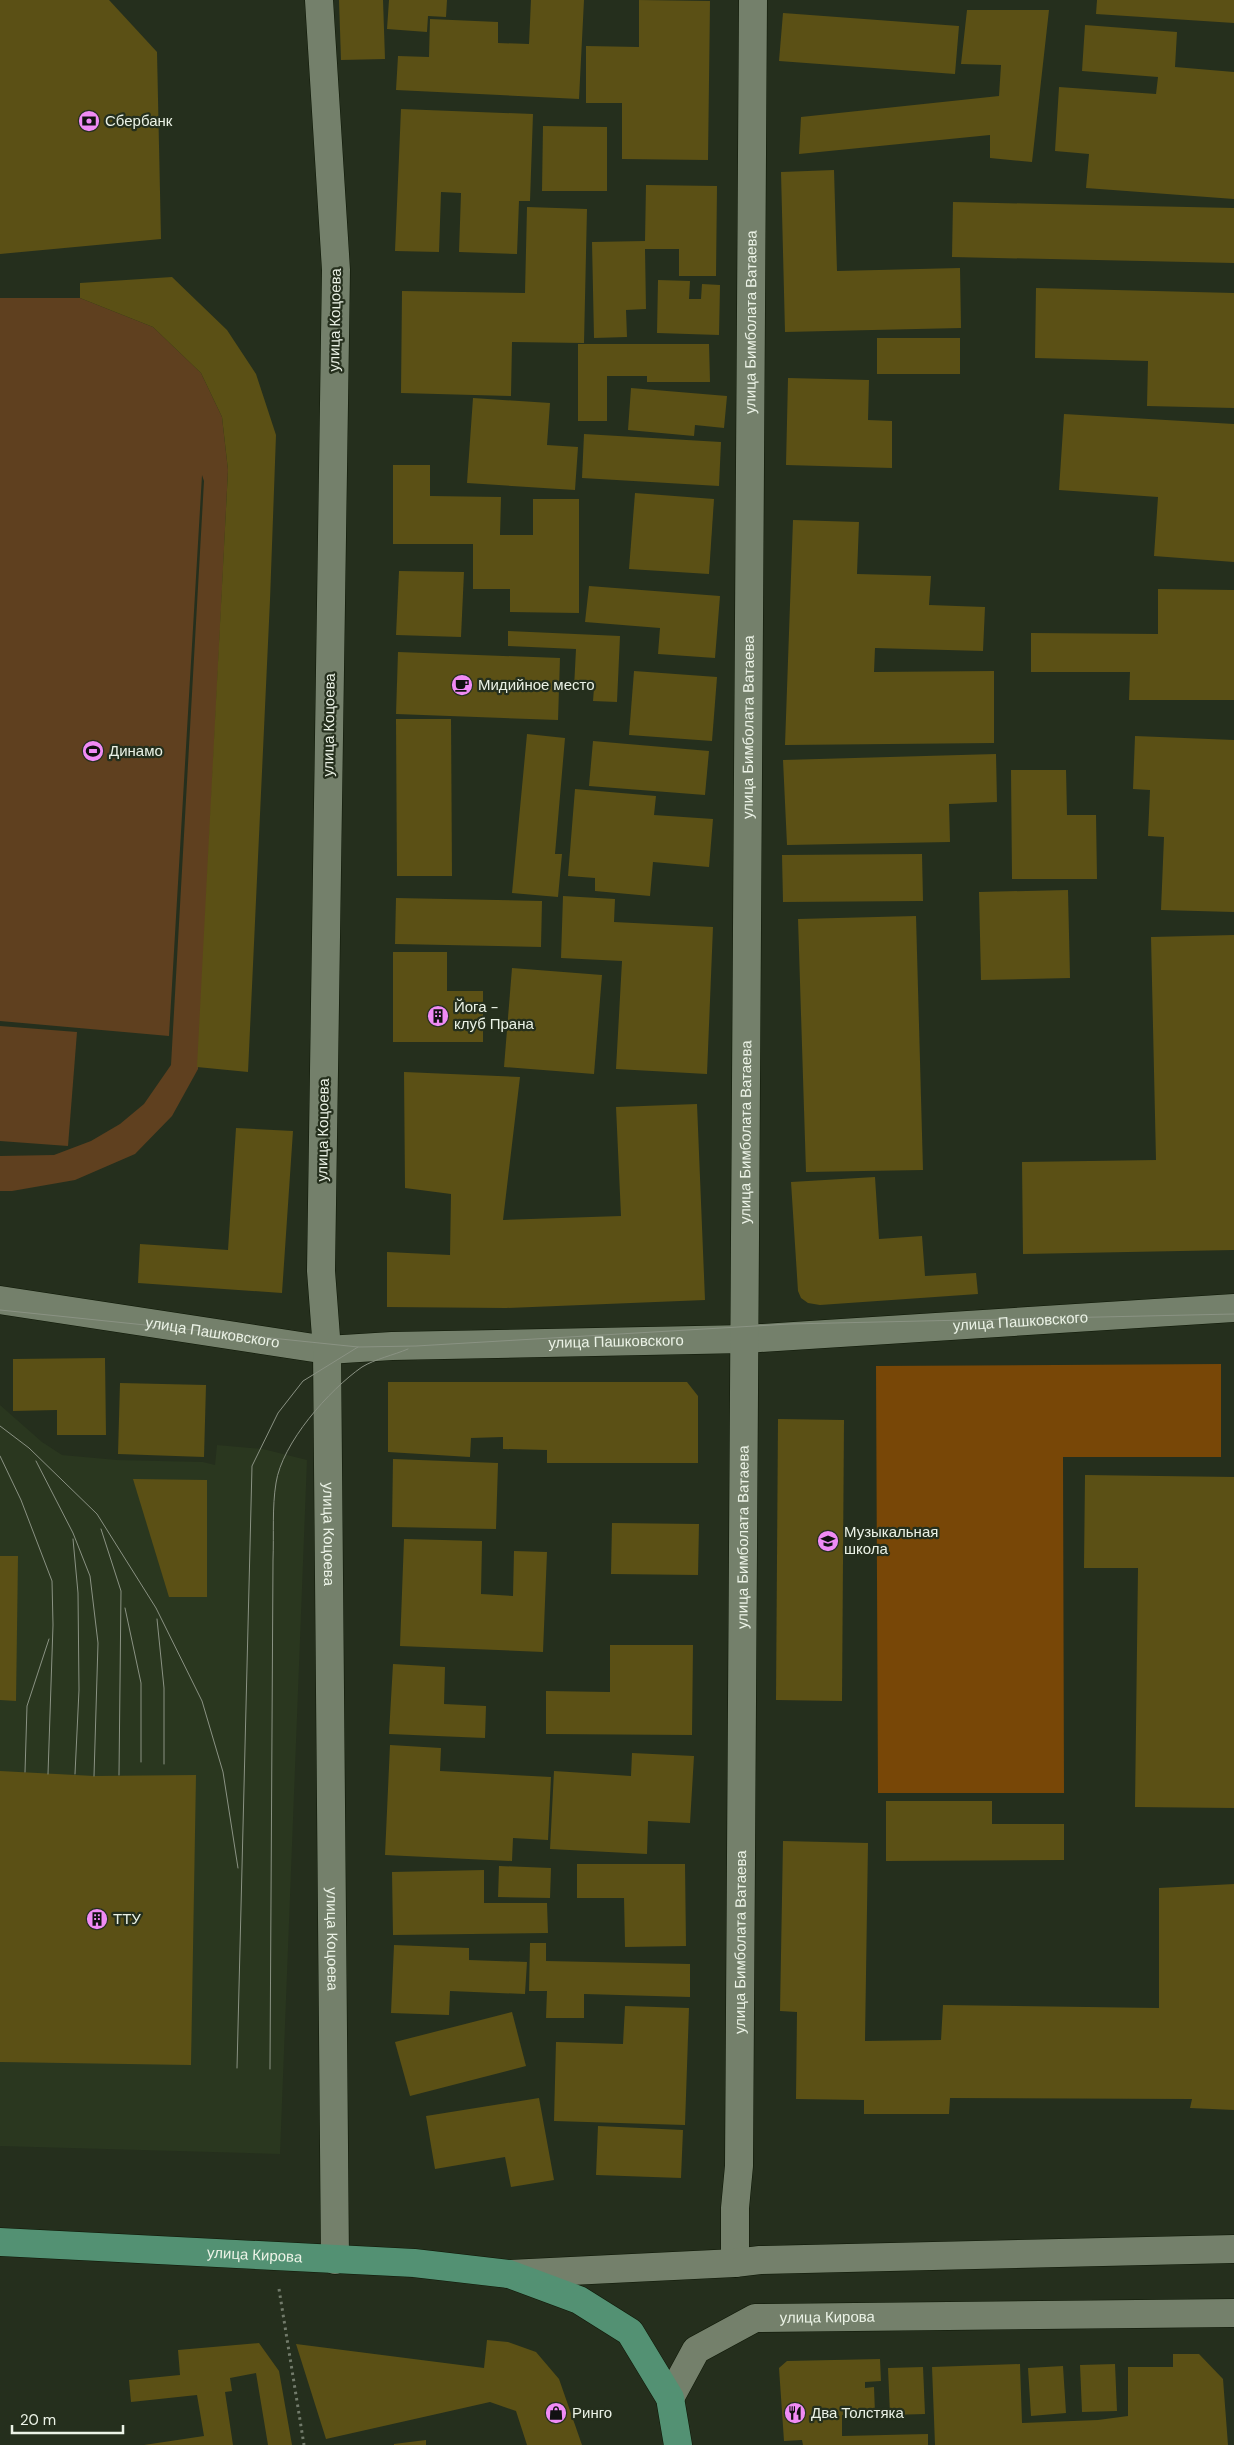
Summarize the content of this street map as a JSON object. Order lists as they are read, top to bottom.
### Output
{
  "streets": {
    "main road": ["улица Кирова"],
    "street": ["улица Коцоева", "улица Бимболата Ватаева", "улица Пашковского"]
  },
  "crossings": [
    ["улица Коцоева", "улица Пашковского"],
    ["улица Коцоева", "улица Кирова"],
    ["улица Бимболата Ватаева", "улица Пашковского"],
    ["улица Бимболата Ватаева", "улица Кирова"]
  ],
  "places": {
    "bank": ["Сбербанк"],
    "cafe": ["Мидийное место"],
    "sports": ["Динамо"],
    "building": ["Йога - клуб Прана", "ТТУ"],
    "school or university": ["Музыкальная школа"],
    "shop": ["Ринго"],
    "restaurant": ["Два Толстяка"]
  },
  "scale_bar": "20 m"
}
